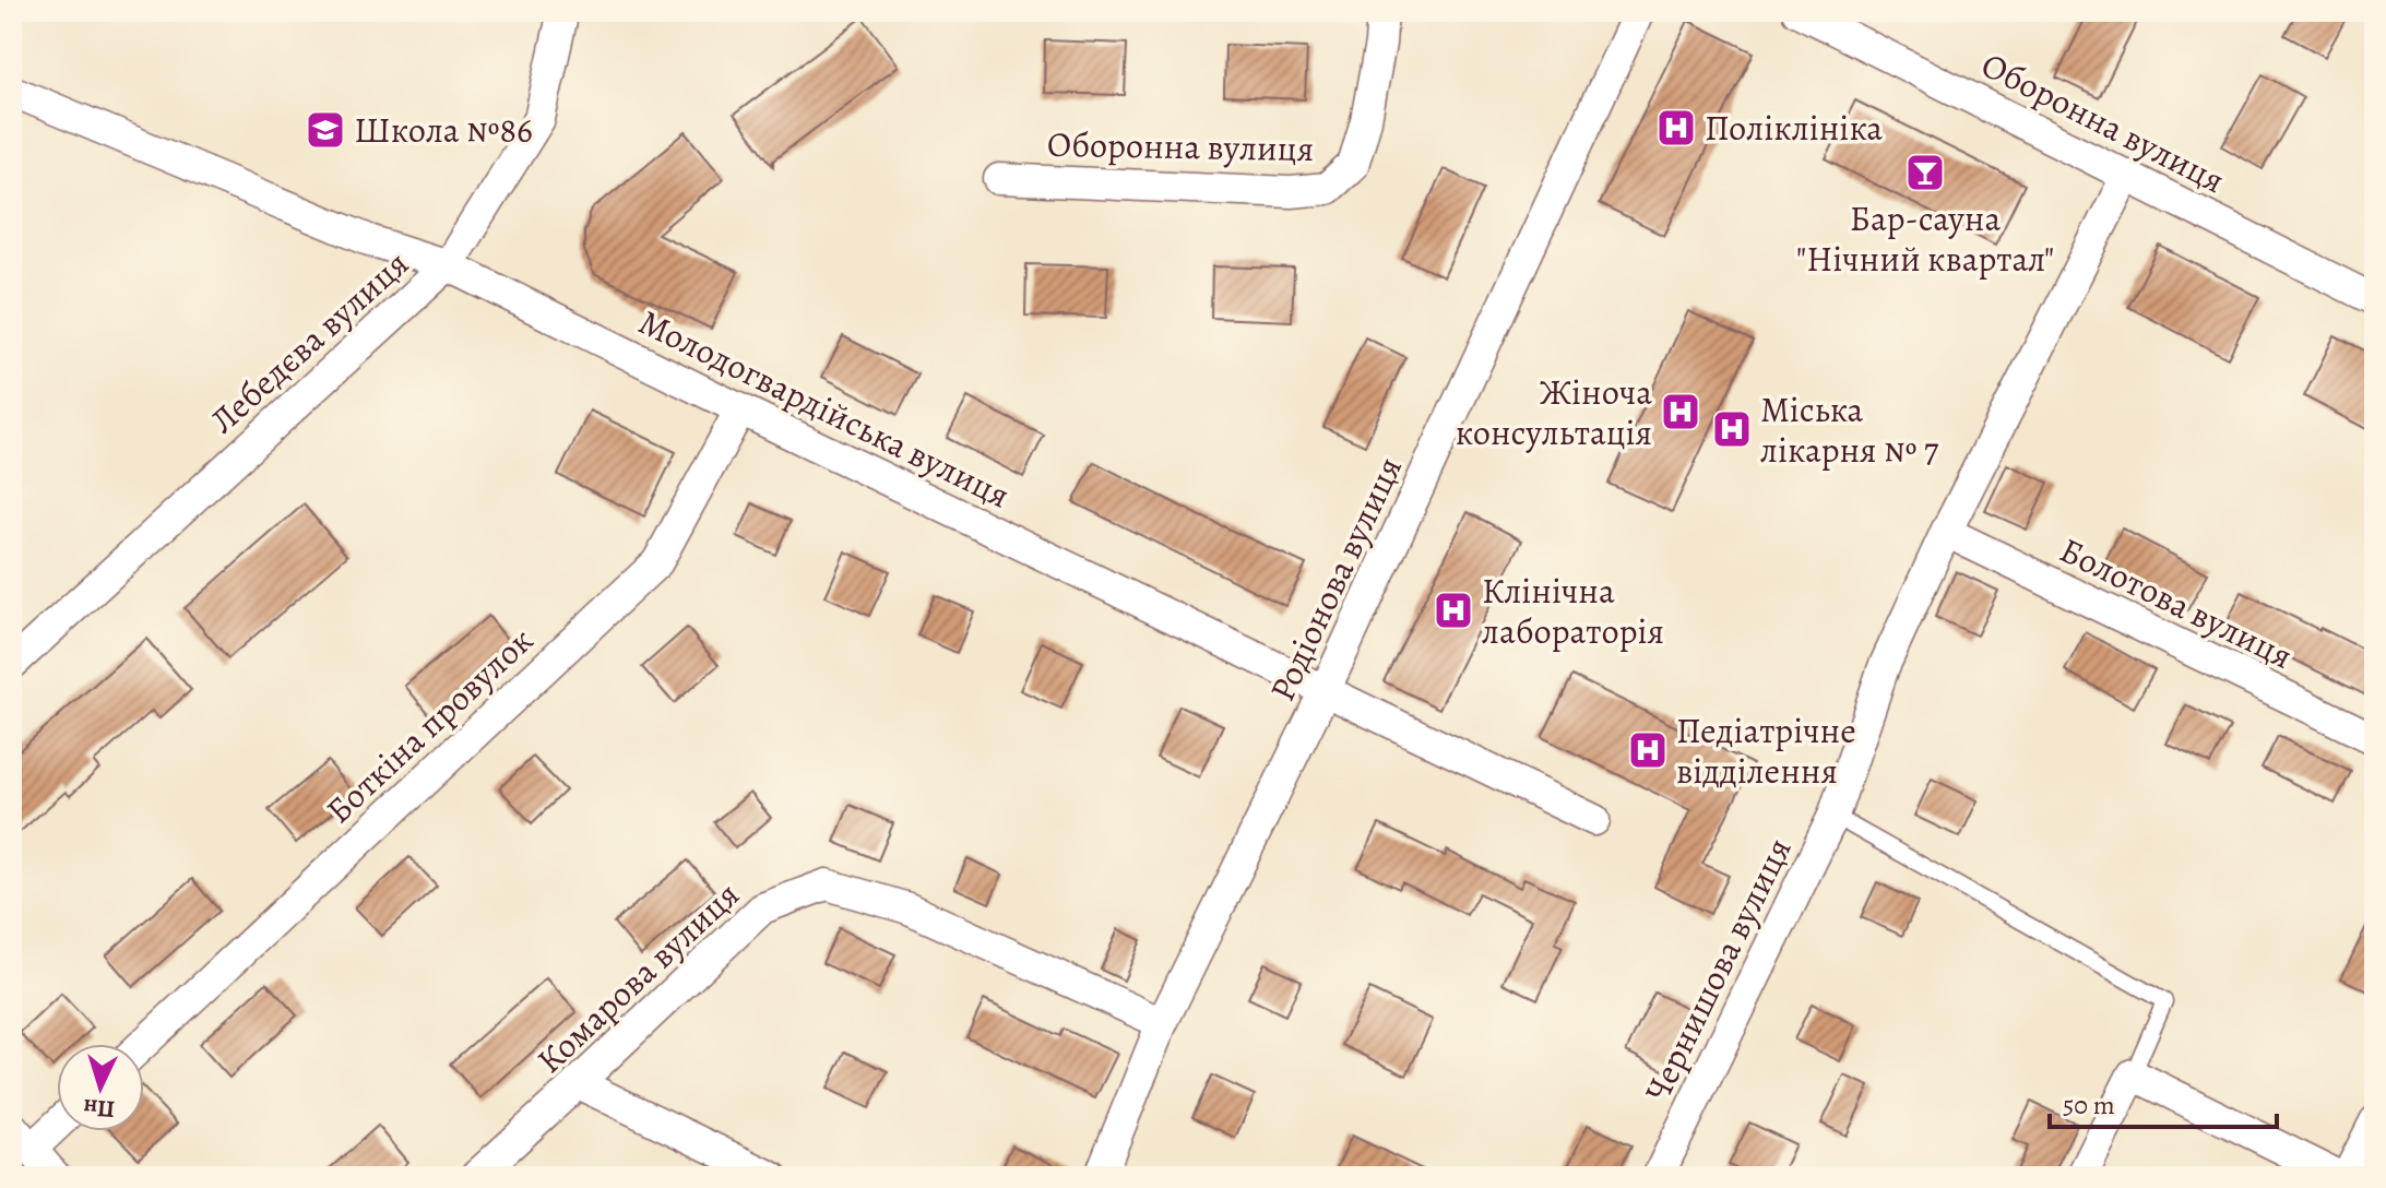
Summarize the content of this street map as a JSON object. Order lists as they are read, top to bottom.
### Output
{
  "streets": {
    "street": [
      "Оборонна вулиця",
      "Лебедєва вулиця",
      "Молодогвардійська вулиця",
      "Родіонова вулиця",
      "Болотова вулиця",
      "Боткіна провулок",
      "Чернишова вулиця",
      "Комарова вулиця"
    ]
  },
  "crossings": [
    ["Оборонна вулиця", "Чернишова вулиця"],
    ["Лебедєва вулиця", "Молодогвардійська вулиця"],
    ["Молодогвардійська вулиця", "Родіонова вулиця"],
    ["Молодогвардійська вулиця", "Боткіна провулок"],
    ["Родіонова вулиця", "Комарова вулиця"],
    ["Болотова вулиця", "Чернишова вулиця"]
  ],
  "places": {
    "hospital": [
      "Поліклініка",
      "Жіноча консультація",
      "Міська лікарня № 7",
      "Клінічна лабораторія",
      "Педіатрічне відділення"
    ],
    "school or university": ["Школа №86"],
    "bar": ["Бар-сауна \"Нічний квартал\""]
  },
  "scale_bar": "50 m",
  "north": "bottom"
}
